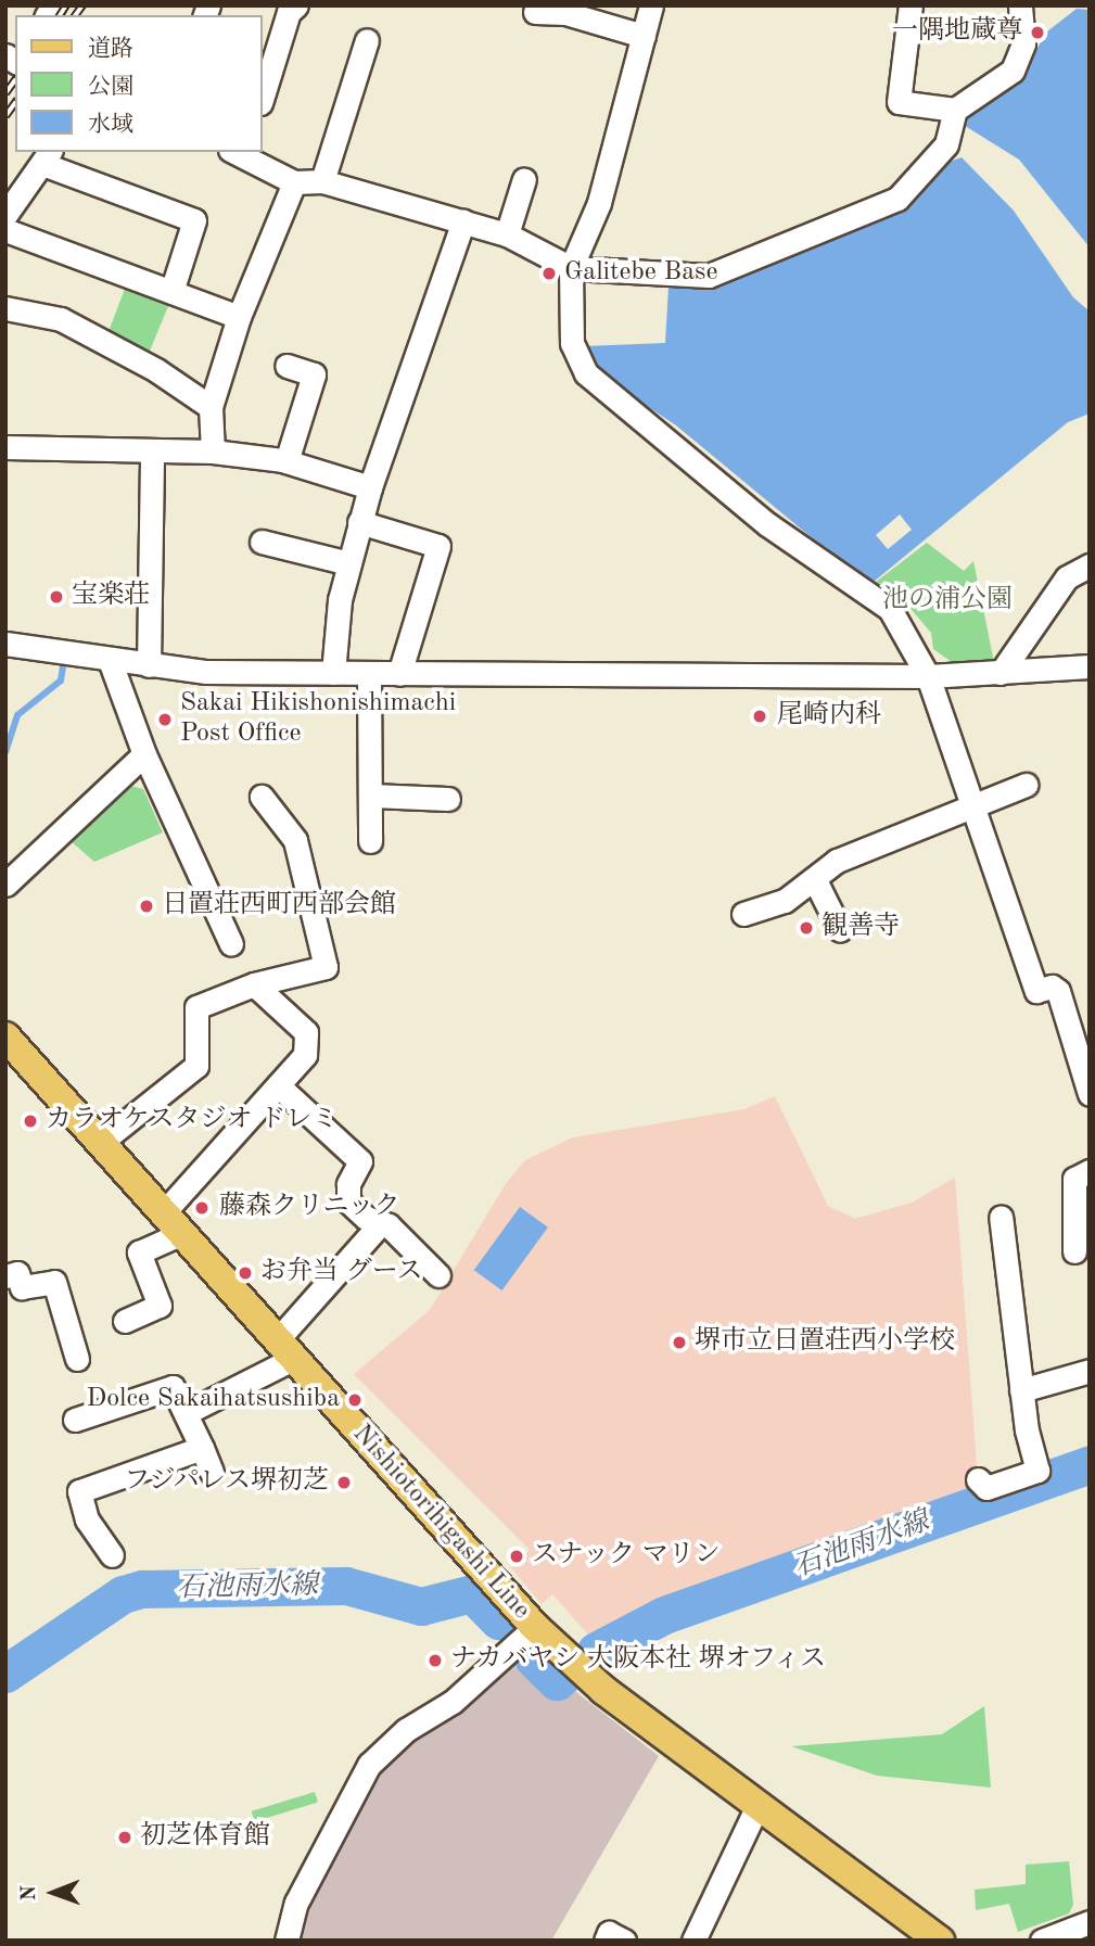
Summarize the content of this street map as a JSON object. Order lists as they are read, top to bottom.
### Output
{
  "streets": {
    "main road": ["Nishiotorihigashi Line"]
  },
  "water": ["石池雨水線"],
  "parks": ["池の浦公園"],
  "places": [
    "一隅地蔵尊",
    "Galitebe Base",
    "宝楽荘",
    "尾崎内科",
    "Sakai Hikishonishimachi Post Office",
    "日置荘西町西部会館",
    "観善寺",
    "カラオケスタジオ ドレミ",
    "藤森クリニック",
    "お弁当 グース",
    "堺市立日置荘西小学校",
    "Dolce Sakaihatsushiba",
    "フジパレス堺初芝",
    "スナック マリン",
    "ナカバヤシ 大阪本社 堺オフィス",
    "初芝体育館"
  ],
  "legend": ["道路", "公園", "水域"],
  "north": "left"
}
